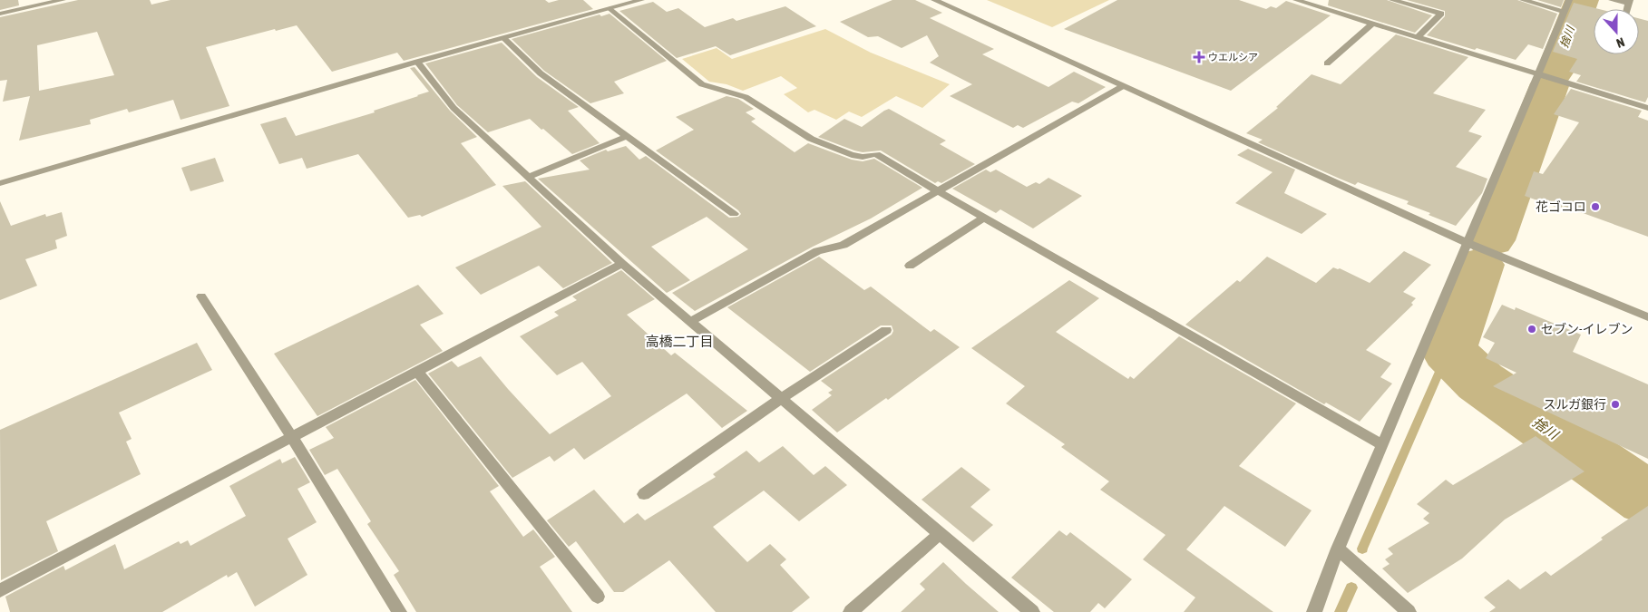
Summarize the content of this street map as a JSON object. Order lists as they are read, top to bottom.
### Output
{
  "districts": ["高橋二丁目"],
  "water": ["捨川"],
  "places": {
    "health": ["ウエルシア"],
    "other": ["花ゴコロ", "セブン-イレブン", "スルガ銀行"]
  },
  "north": "bottom"
}
